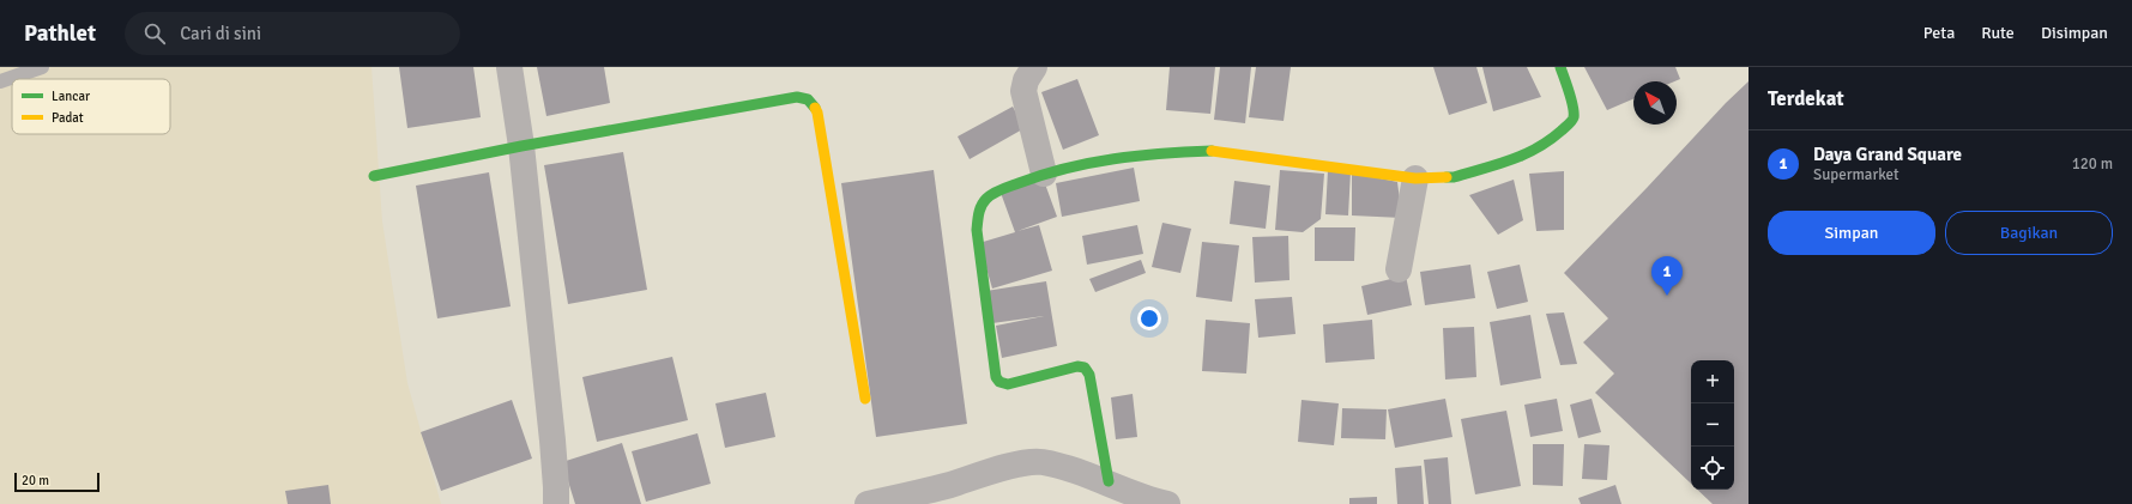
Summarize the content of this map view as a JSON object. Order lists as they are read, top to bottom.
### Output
{
  "legend": ["Lancar", "Padat"],
  "scale_bar": "20 m",
  "north": "top left",
  "page": {
    "header": "Pathlet",
    "search": "Cari di sini",
    "nav": ["Peta", "Rute", "Disimpan"],
    "heading": "Terdekat",
    "list": [
      {
        "mark": "1",
        "name": "Daya Grand Square",
        "note": "Supermarket",
        "value": "120 m"
      }
    ],
    "buttons": ["Simpan", "Bagikan"],
    "pins": "1",
    "map_buttons": ["+", "−"],
    "scale": "20 m"
  }
}
